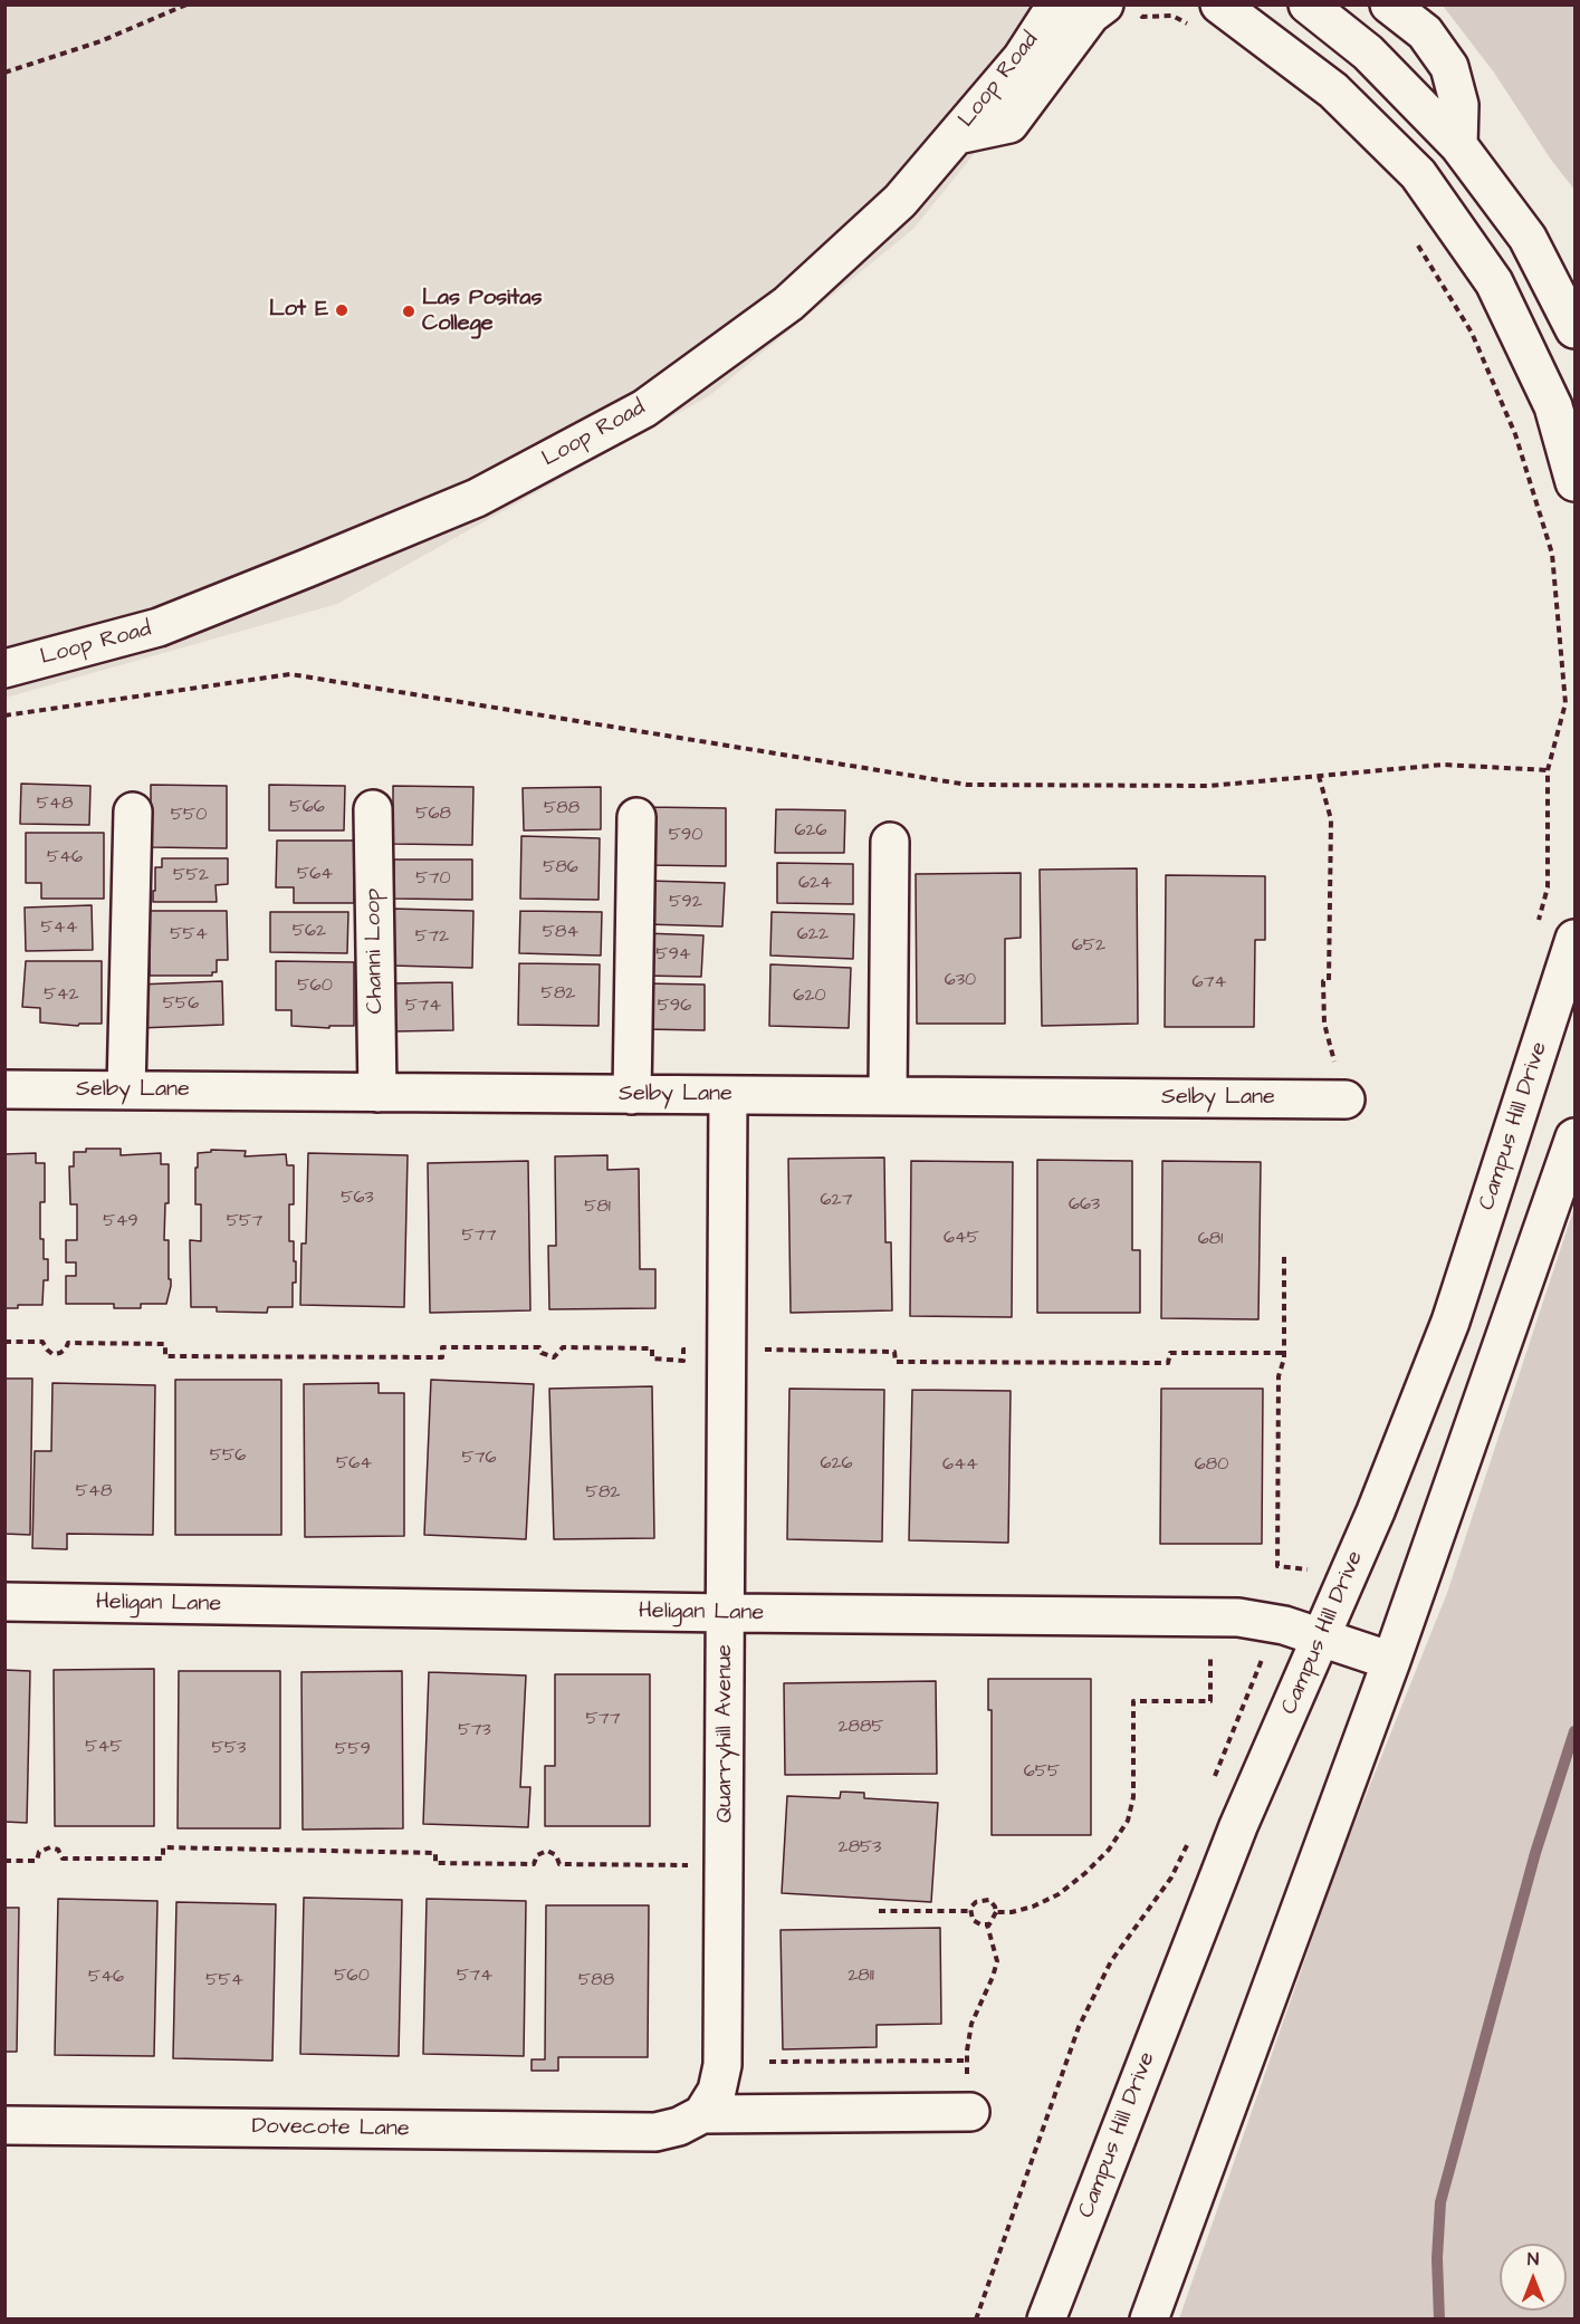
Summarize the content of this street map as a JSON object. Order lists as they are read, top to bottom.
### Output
{
  "streets": {
    "street": [
      "Loop Road",
      "Channi Loop",
      "Selby Lane",
      "Campus Hill Drive",
      "Heligan Lane",
      "Quarryhill Avenue",
      "Dovecote Lane"
    ]
  },
  "crossings": [
    ["Channi Loop", "Selby Lane"],
    ["Selby Lane", "Quarryhill Avenue"],
    ["Campus Hill Drive", "Heligan Lane"],
    ["Heligan Lane", "Quarryhill Avenue"],
    ["Quarryhill Avenue", "Dovecote Lane"]
  ],
  "places": ["Lot E", "Las Positas College"],
  "house_numbers": [
    "548",
    "566",
    "588",
    "568",
    "550",
    "626",
    "590",
    "546",
    "586",
    "564",
    "552",
    "570",
    "624",
    "592",
    "544",
    "562",
    "584",
    "554",
    "622",
    "572",
    "652",
    "594",
    "630",
    "674",
    "560",
    "582",
    "542",
    "620",
    "556",
    "574",
    "596",
    "563",
    "627",
    "663",
    "581",
    "549",
    "557",
    "577",
    "645",
    "681",
    "556",
    "576",
    "564",
    "626",
    "644",
    "680",
    "548",
    "582",
    "577",
    "2885",
    "573",
    "545",
    "553",
    "559",
    "655",
    "2853",
    "560",
    "574",
    "2811",
    "546",
    "554",
    "588"
  ],
  "north": "top"
}
